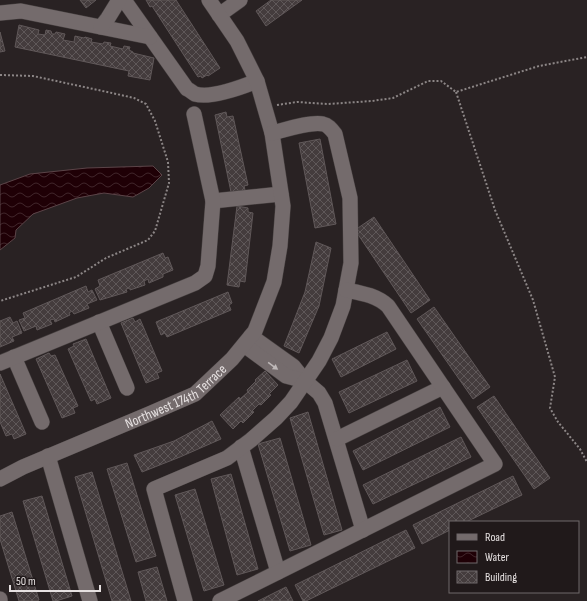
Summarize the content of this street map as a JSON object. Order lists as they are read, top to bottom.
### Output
{
  "streets": {
    "street": ["Northwest 174th Terrace"]
  },
  "legend": ["Road", "Water", "Building"],
  "scale_bar": "50 m"
}
